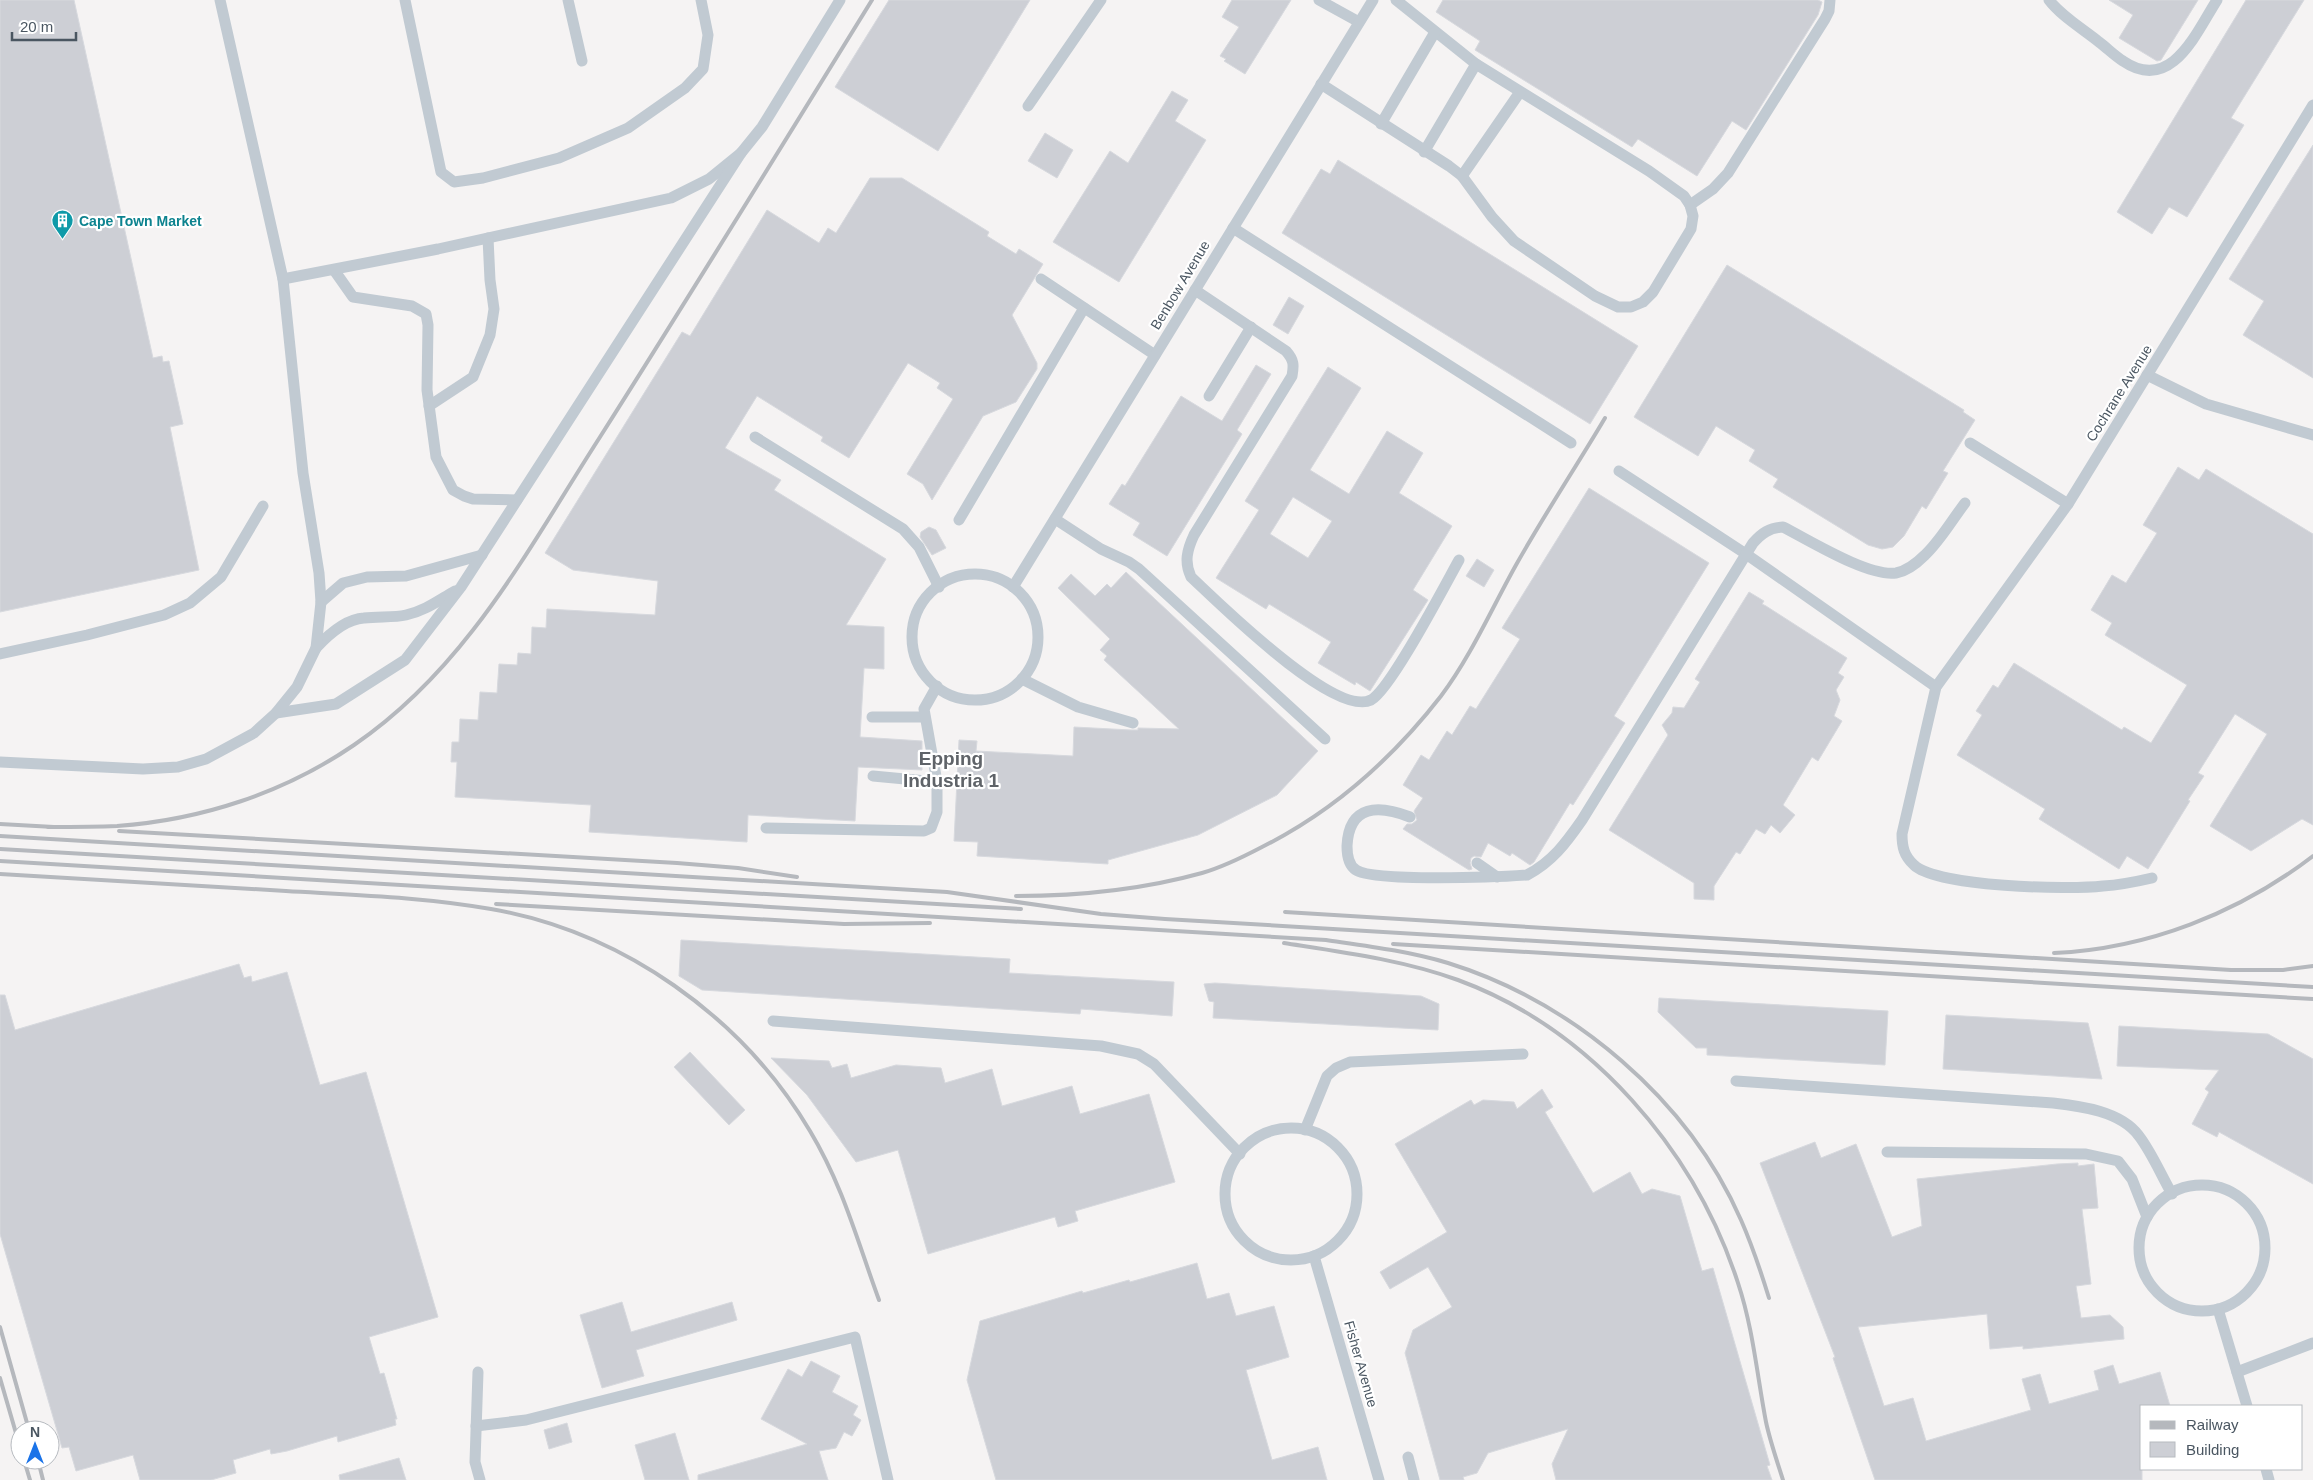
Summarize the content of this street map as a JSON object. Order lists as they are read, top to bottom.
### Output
{
  "streets": {
    "lane": ["Benbow Avenue", "Cochrane Avenue", "Fisher Avenue"]
  },
  "districts": ["Epping Industria 1"],
  "places": {
    "building": ["Cape Town Market"]
  },
  "legend": ["Railway", "Building"],
  "scale_bar": "20 m",
  "north": "top"
}
